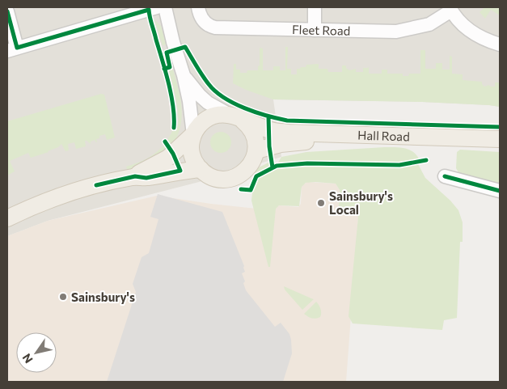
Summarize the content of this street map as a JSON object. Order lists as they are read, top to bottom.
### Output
{
  "streets": {
    "main road": ["Hall Road"],
    "street": ["Fleet Road"]
  },
  "places": ["Sainsbury's Local", "Sainsbury's"],
  "north": "bottom left"
}
